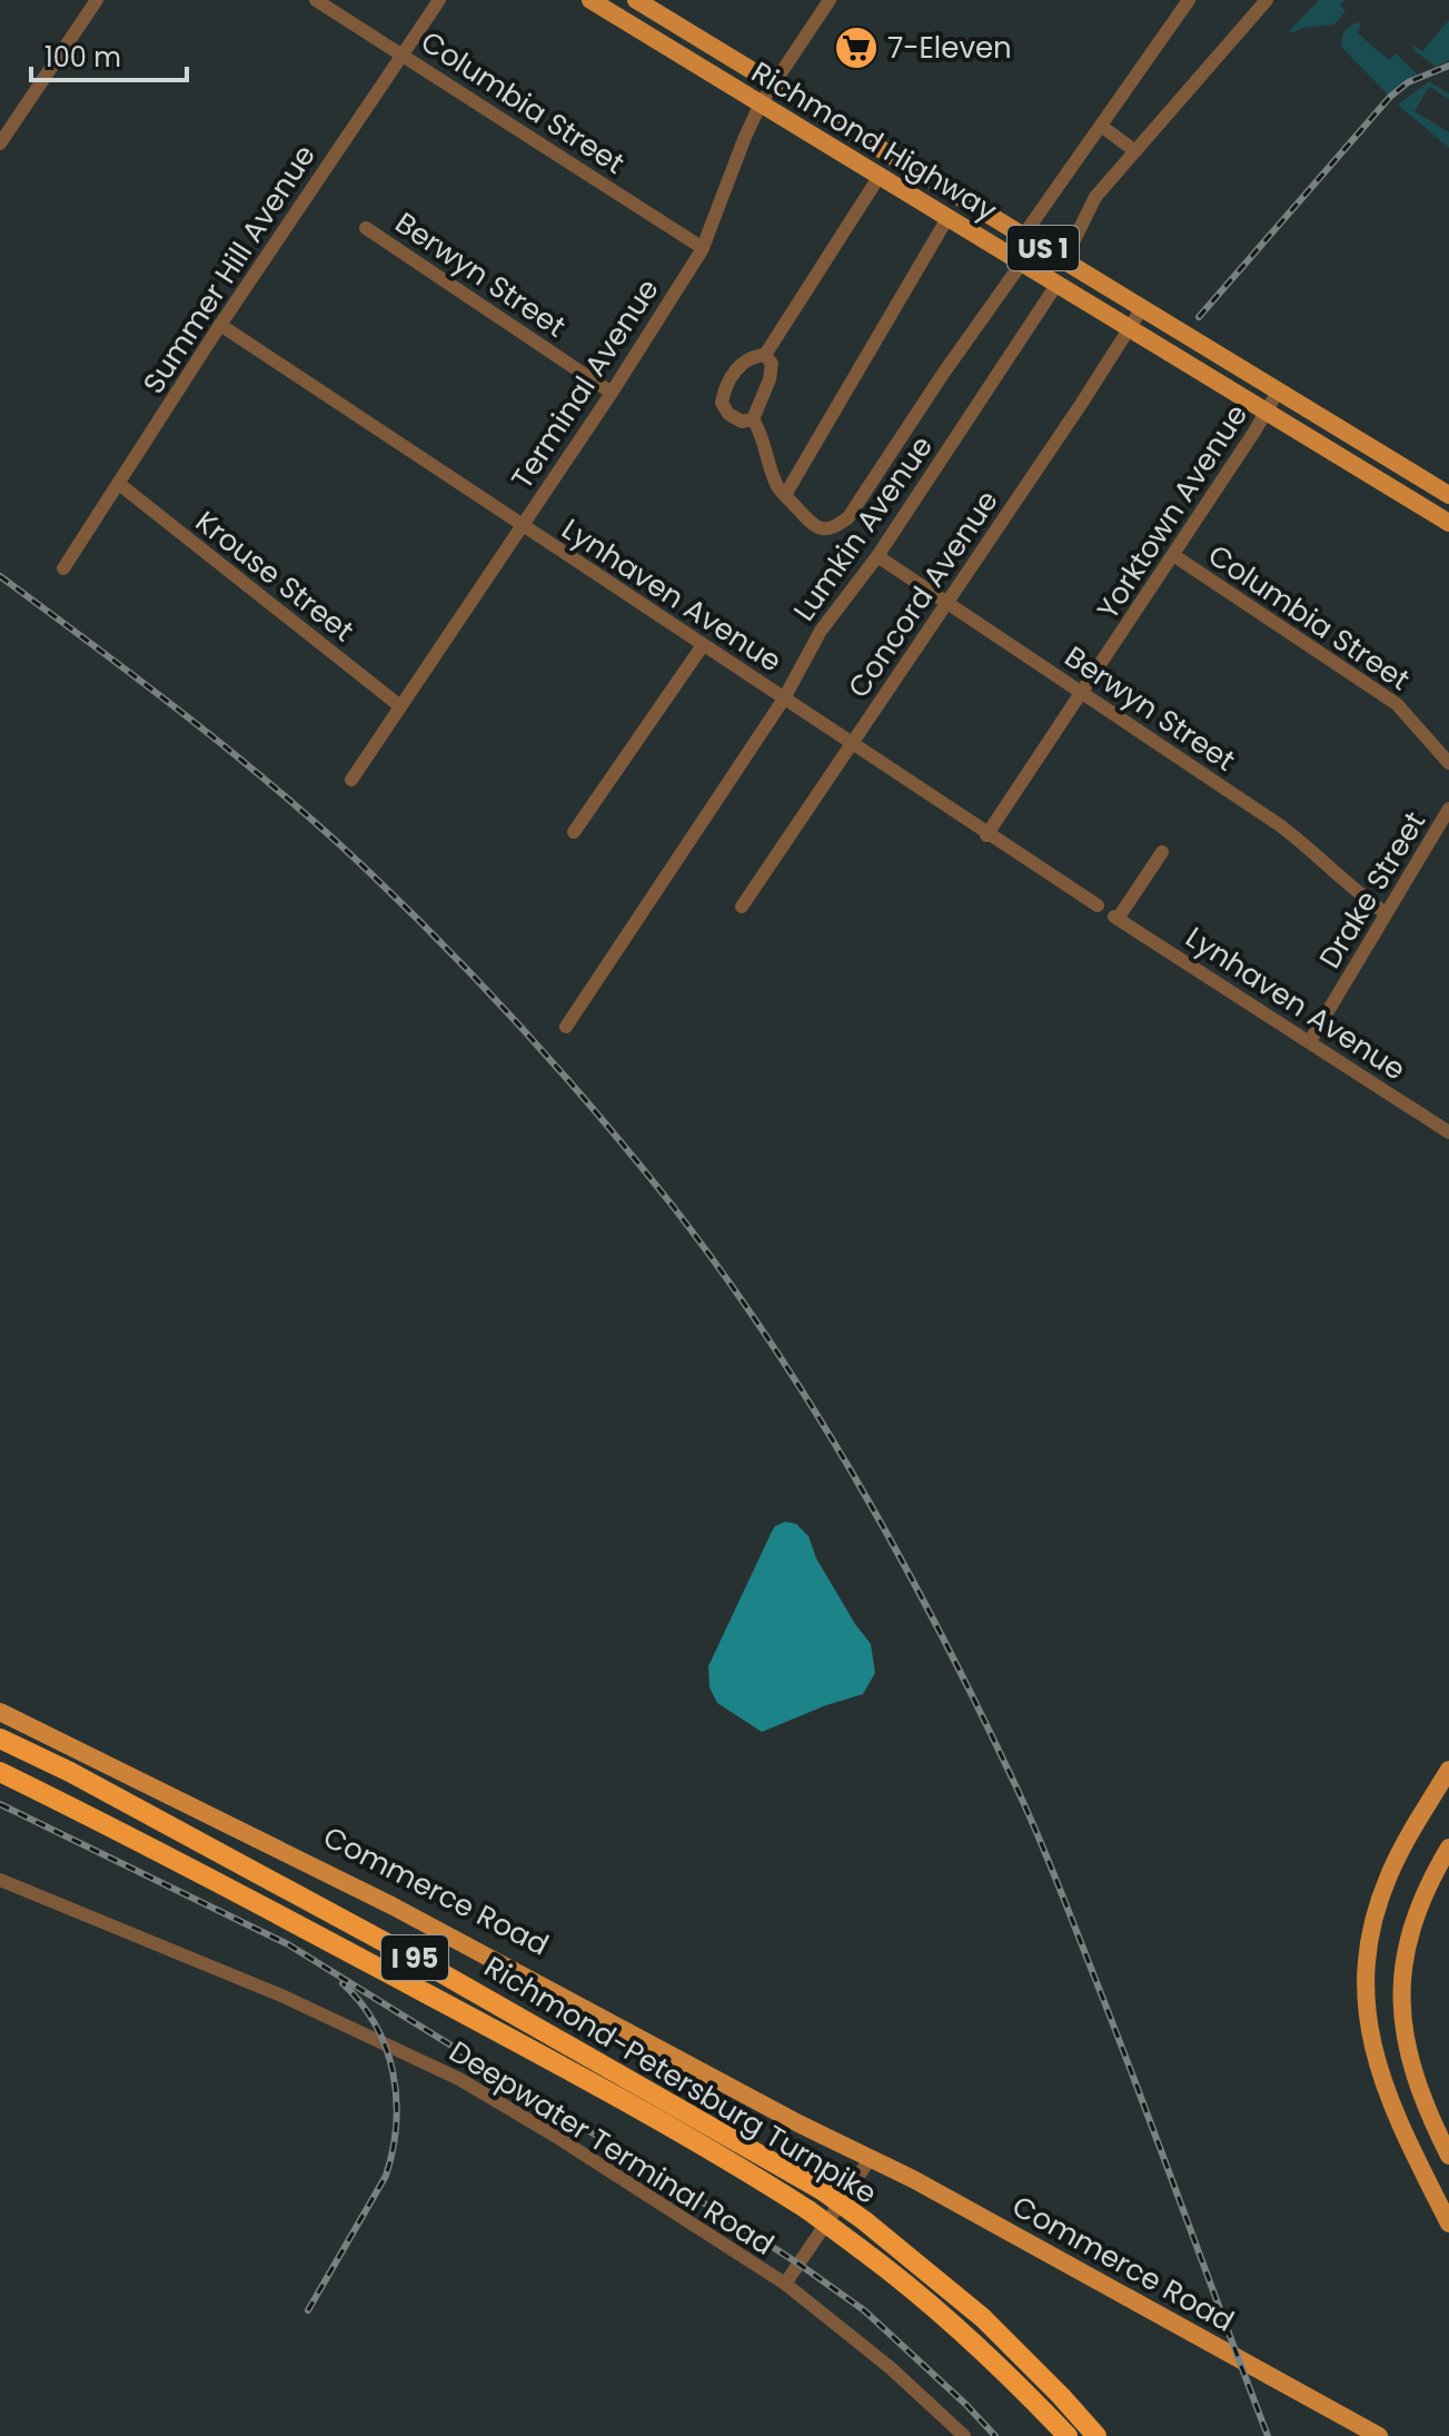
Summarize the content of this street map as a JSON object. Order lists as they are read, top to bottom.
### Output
{
  "streets": {
    "highway": ["I 95", "Richmond-Petersburg Turnpike"],
    "main road": ["Richmond Highway", "US 1", "Commerce Road"],
    "street": [
      "Columbia Street",
      "Summer Hill Avenue",
      "Berwyn Street",
      "Terminal Avenue",
      "Yorktown Avenue",
      "Lumkin Avenue",
      "Krouse Street",
      "Concord Avenue",
      "Lynhaven Avenue",
      "Drake Street",
      "Deepwater Terminal Road"
    ]
  },
  "crossings": [
    ["Columbia Street", "Summer Hill Avenue"],
    ["Columbia Street", "Terminal Avenue"],
    ["Columbia Street", "Yorktown Avenue"],
    ["Richmond Highway", "Terminal Avenue"],
    ["Richmond Highway", "Yorktown Avenue"],
    ["Richmond Highway", "Lumkin Avenue"],
    ["Richmond Highway", "Concord Avenue"],
    ["Summer Hill Avenue", "Krouse Street"],
    ["Summer Hill Avenue", "Lynhaven Avenue"],
    ["Berwyn Street", "Terminal Avenue"],
    ["Berwyn Street", "Yorktown Avenue"],
    ["Berwyn Street", "Lumkin Avenue"],
    ["Berwyn Street", "Concord Avenue"],
    ["Berwyn Street", "Drake Street"],
    ["Terminal Avenue", "Krouse Street"],
    ["Terminal Avenue", "Lynhaven Avenue"],
    ["Yorktown Avenue", "Lynhaven Avenue"],
    ["Lumkin Avenue", "Lynhaven Avenue"],
    ["Concord Avenue", "Lynhaven Avenue"],
    ["Lynhaven Avenue", "Drake Street"]
  ],
  "places": {
    "supermarket": ["7-Eleven"]
  },
  "scale_bar": "100 m"
}
